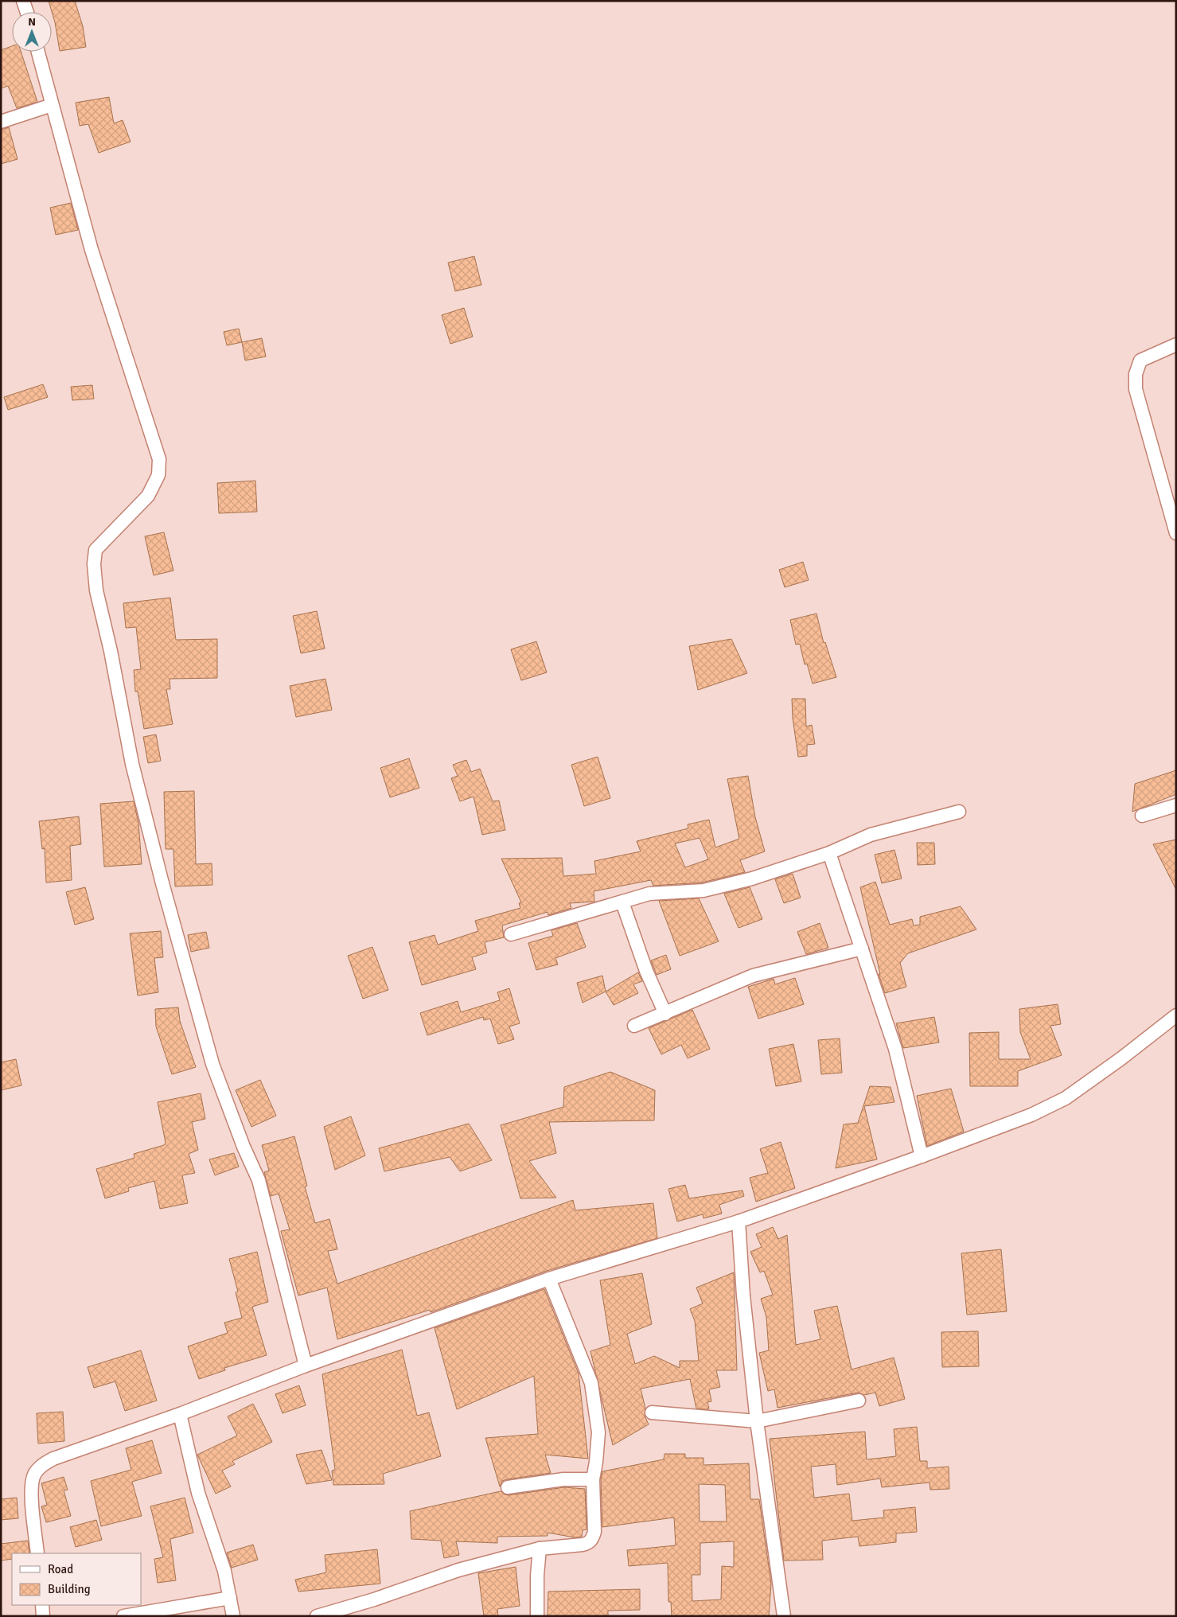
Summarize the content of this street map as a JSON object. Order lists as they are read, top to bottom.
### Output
{
  "legend": ["Road", "Building"],
  "north": "top"
}
